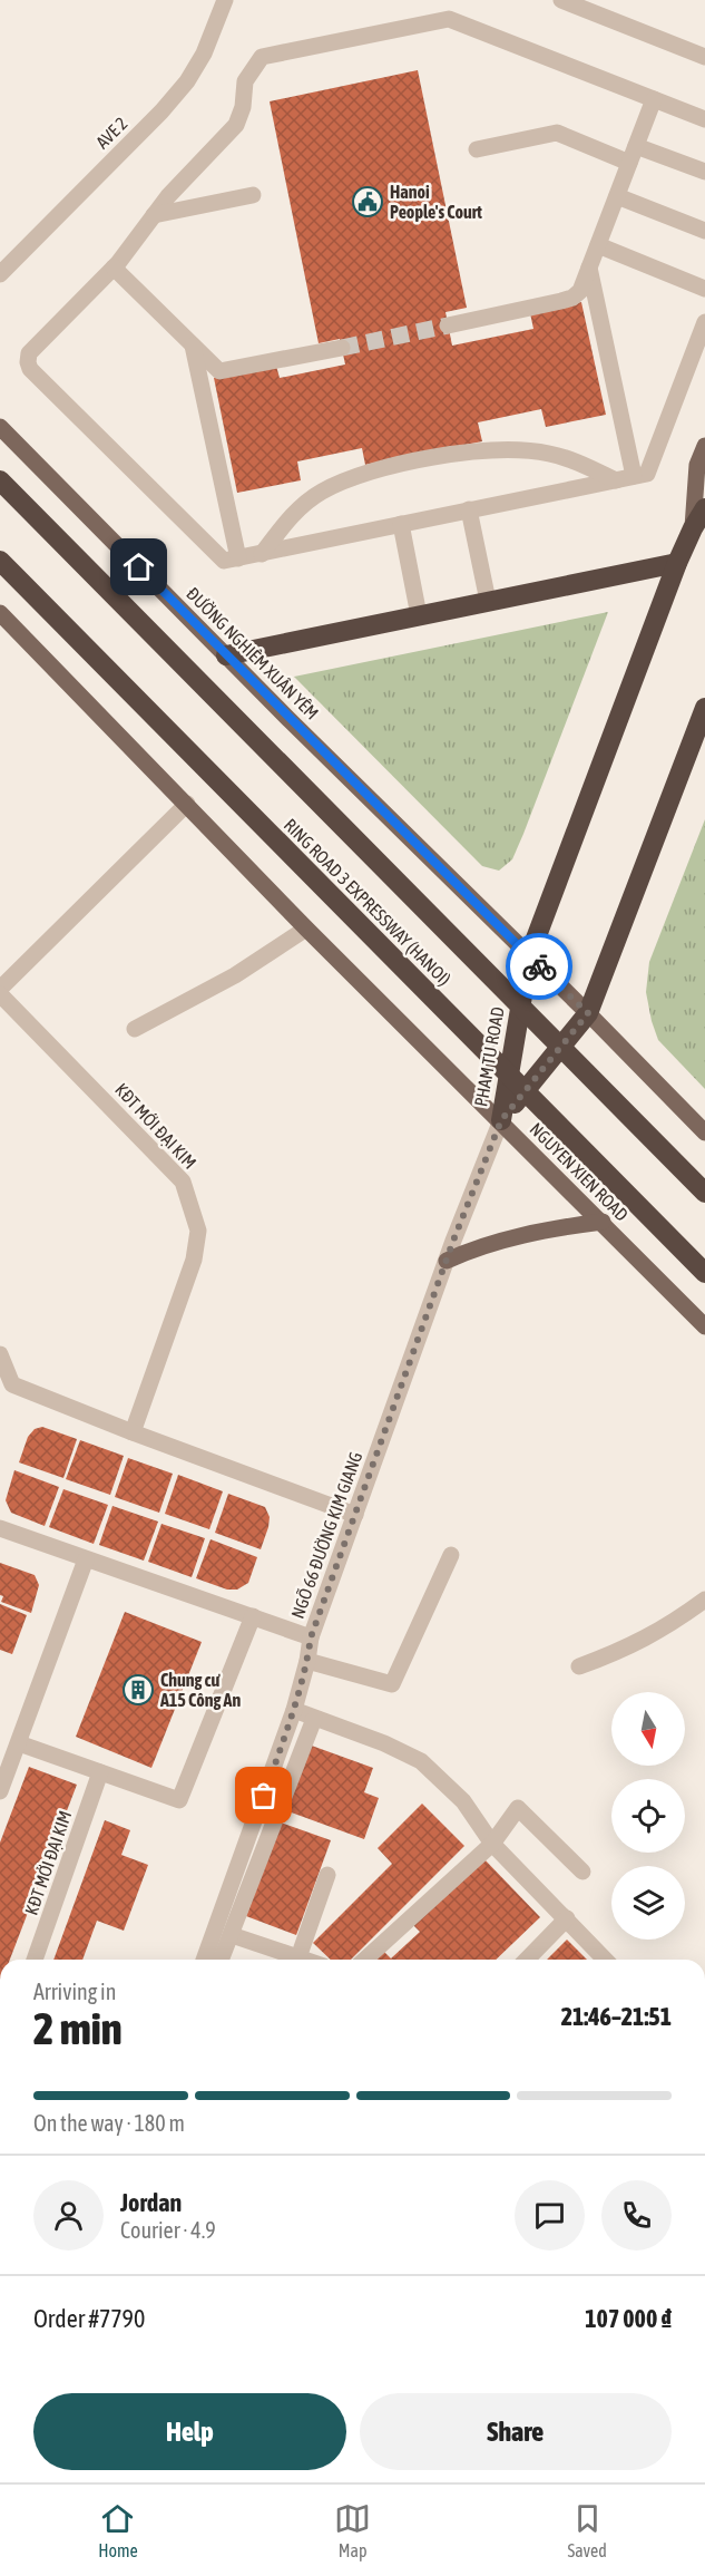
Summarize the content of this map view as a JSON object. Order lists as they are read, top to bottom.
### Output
{
  "streets": {
    "highway": ["RING ROAD 3 EXPRESSWAY (HANOI)", "PHAM TU ROAD"],
    "main road": ["ĐƯỜNG NGHIÊM XUÂN YÊM", "NGUYEN XIEN ROAD"],
    "street": ["AVE 2", "KĐT MỚI ĐẠI KIM", "NGÕ 66 ĐƯỜNG KIM GIANG"]
  },
  "crossings": [
    ["ĐƯỜNG NGHIÊM XUÂN YÊM", "PHAM TU ROAD"],
    ["PHAM TU ROAD", "NGUYEN XIEN ROAD"],
    ["PHAM TU ROAD", "NGÕ 66 ĐƯỜNG KIM GIANG"],
    ["NGUYEN XIEN ROAD", "NGÕ 66 ĐƯỜNG KIM GIANG"]
  ],
  "places": {
    "public building": ["Hanoi People's Court"],
    "building": ["Chung cư A15 Công An"]
  },
  "north": "bottom",
  "page": {
    "heading": ["2 min", "Arriving in", "21:46–21:51"],
    "panel": [
      "Jordan",
      "Courier · 4.9",
      "Order #7790",
      "107 000 ₫"
    ],
    "bar": "On the way · 180 m",
    "buttons": ["Help", "Share"],
    "tabs": ["Home", "Map", "Saved"]
  }
}
